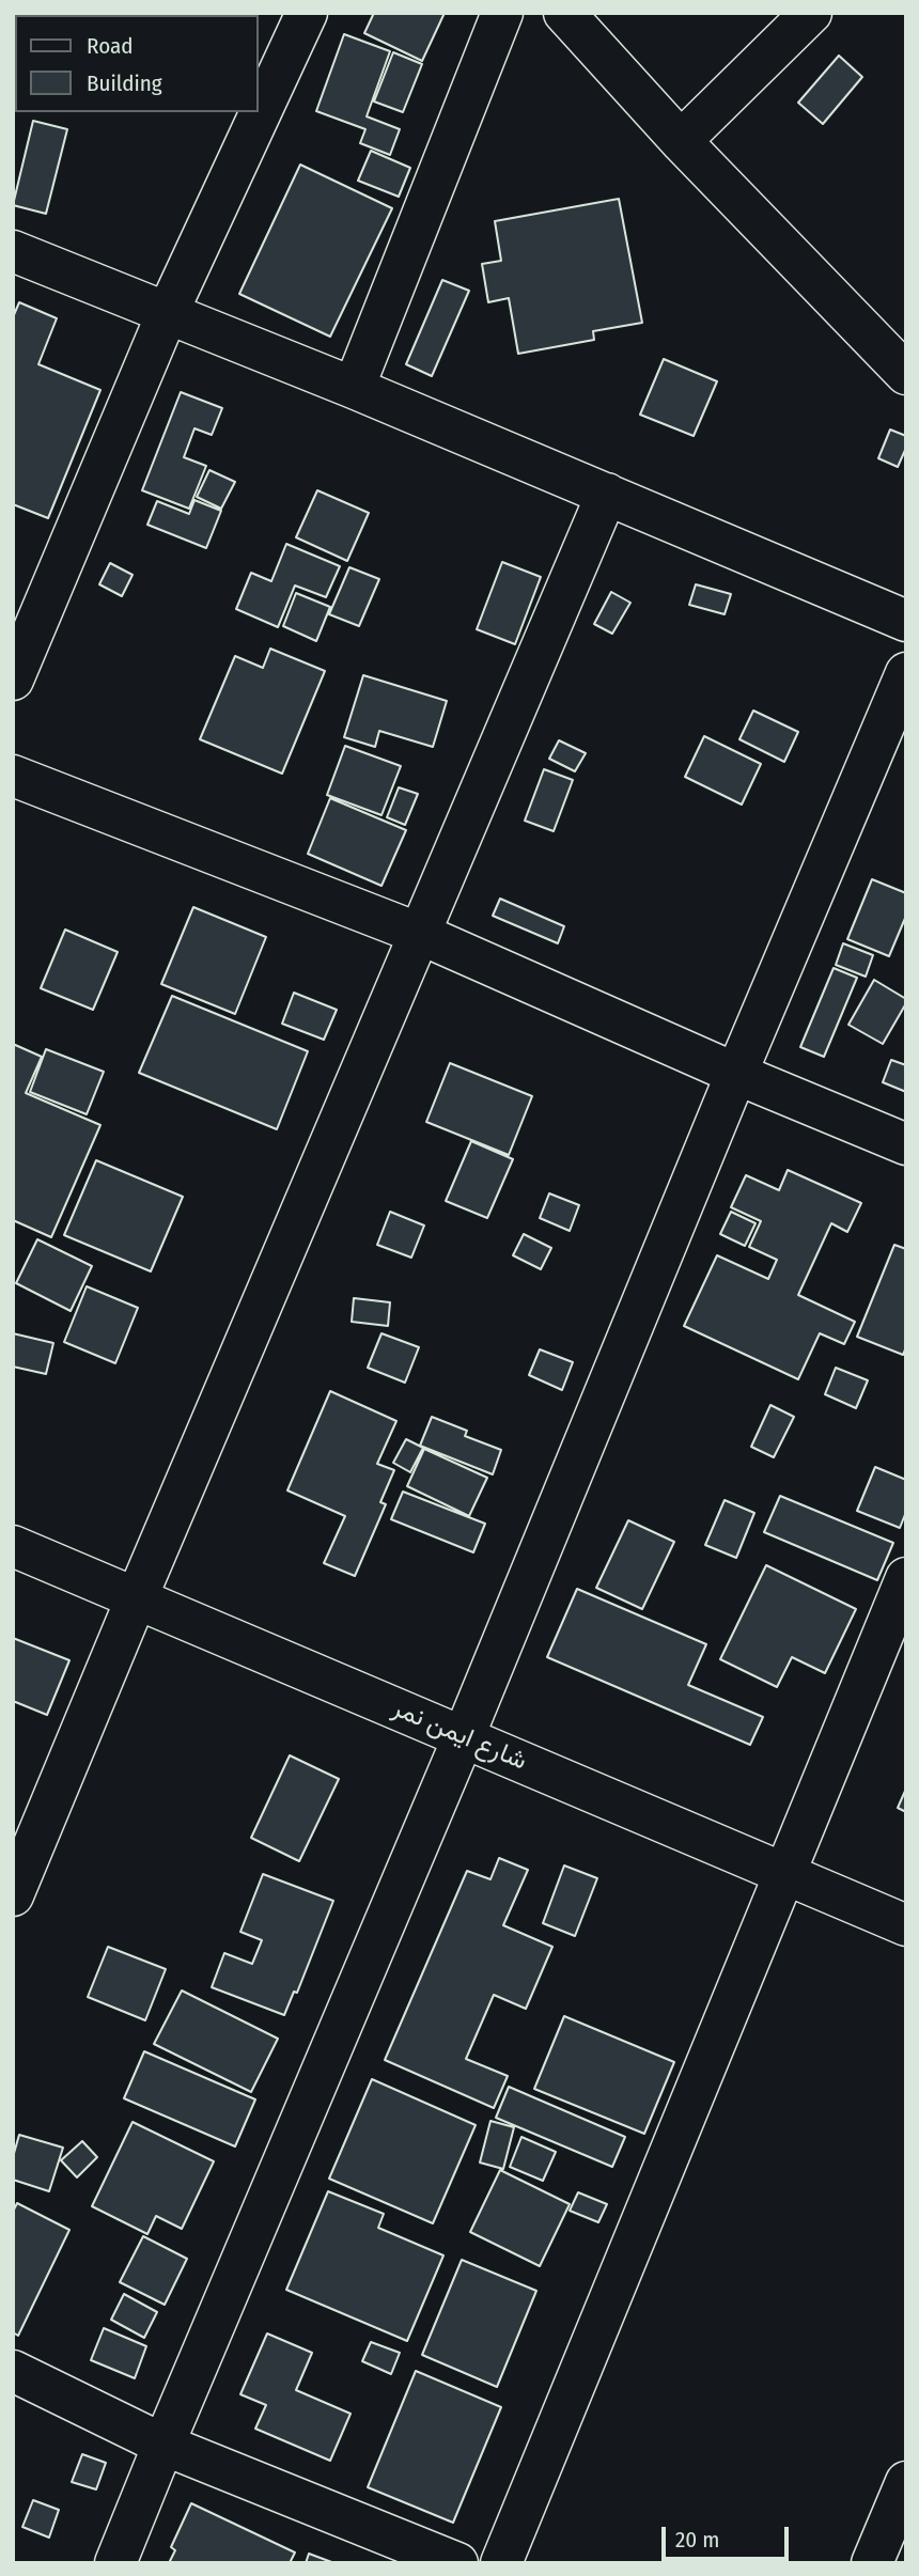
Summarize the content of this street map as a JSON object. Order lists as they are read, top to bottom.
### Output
{
  "streets": {
    "street": ["شارع ايمن نمر"]
  },
  "legend": ["Road", "Building"],
  "scale_bar": "20 m"
}
